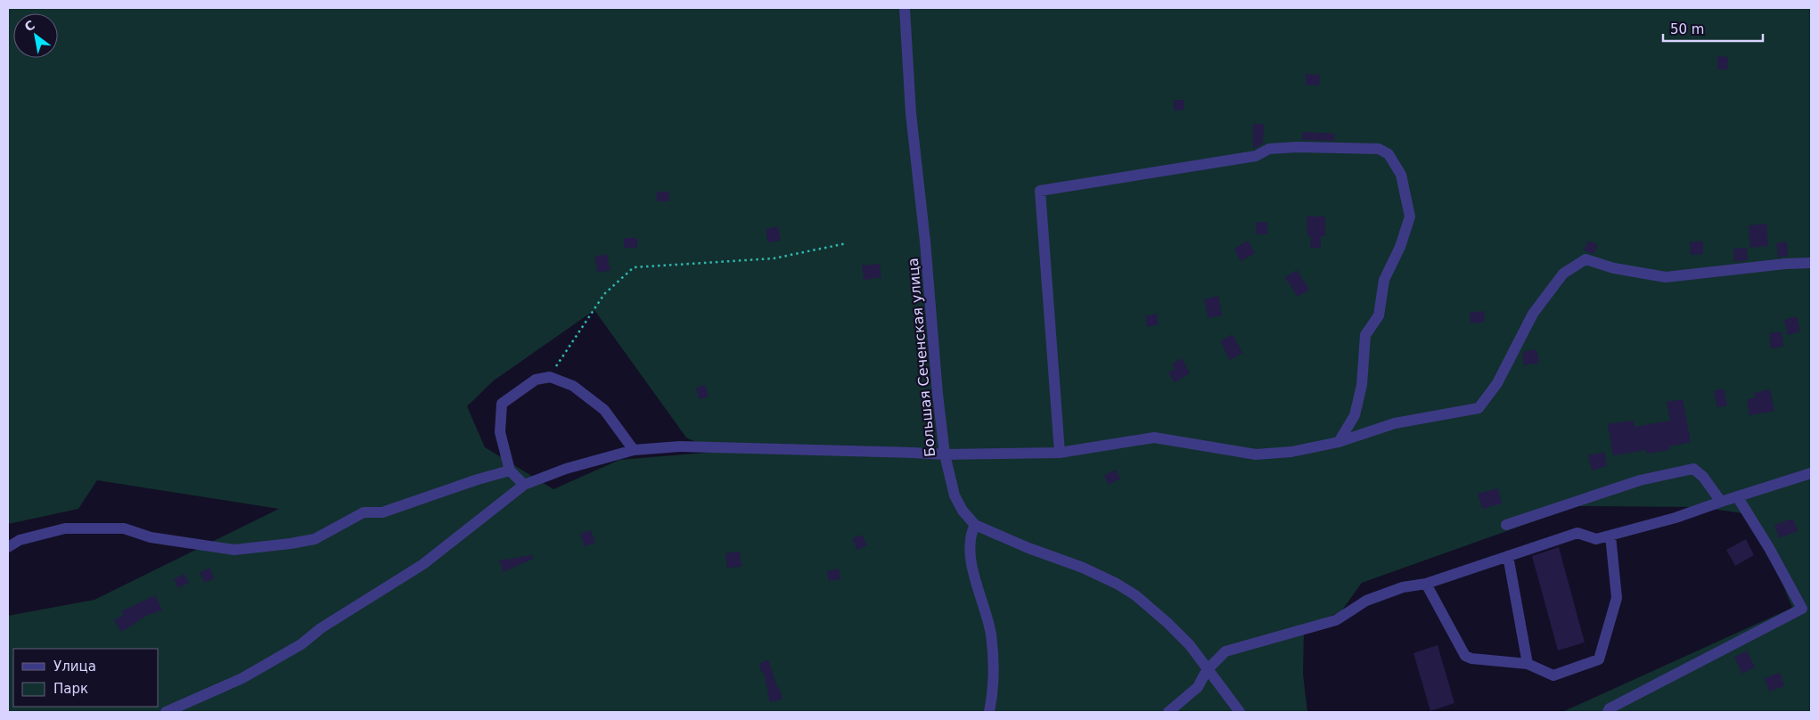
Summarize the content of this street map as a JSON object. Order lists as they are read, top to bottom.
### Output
{
  "streets": {
    "street": ["Большая Сеченская улица"]
  },
  "legend": ["Улица", "Парк"],
  "scale_bar": "50 m",
  "north": "top left"
}
